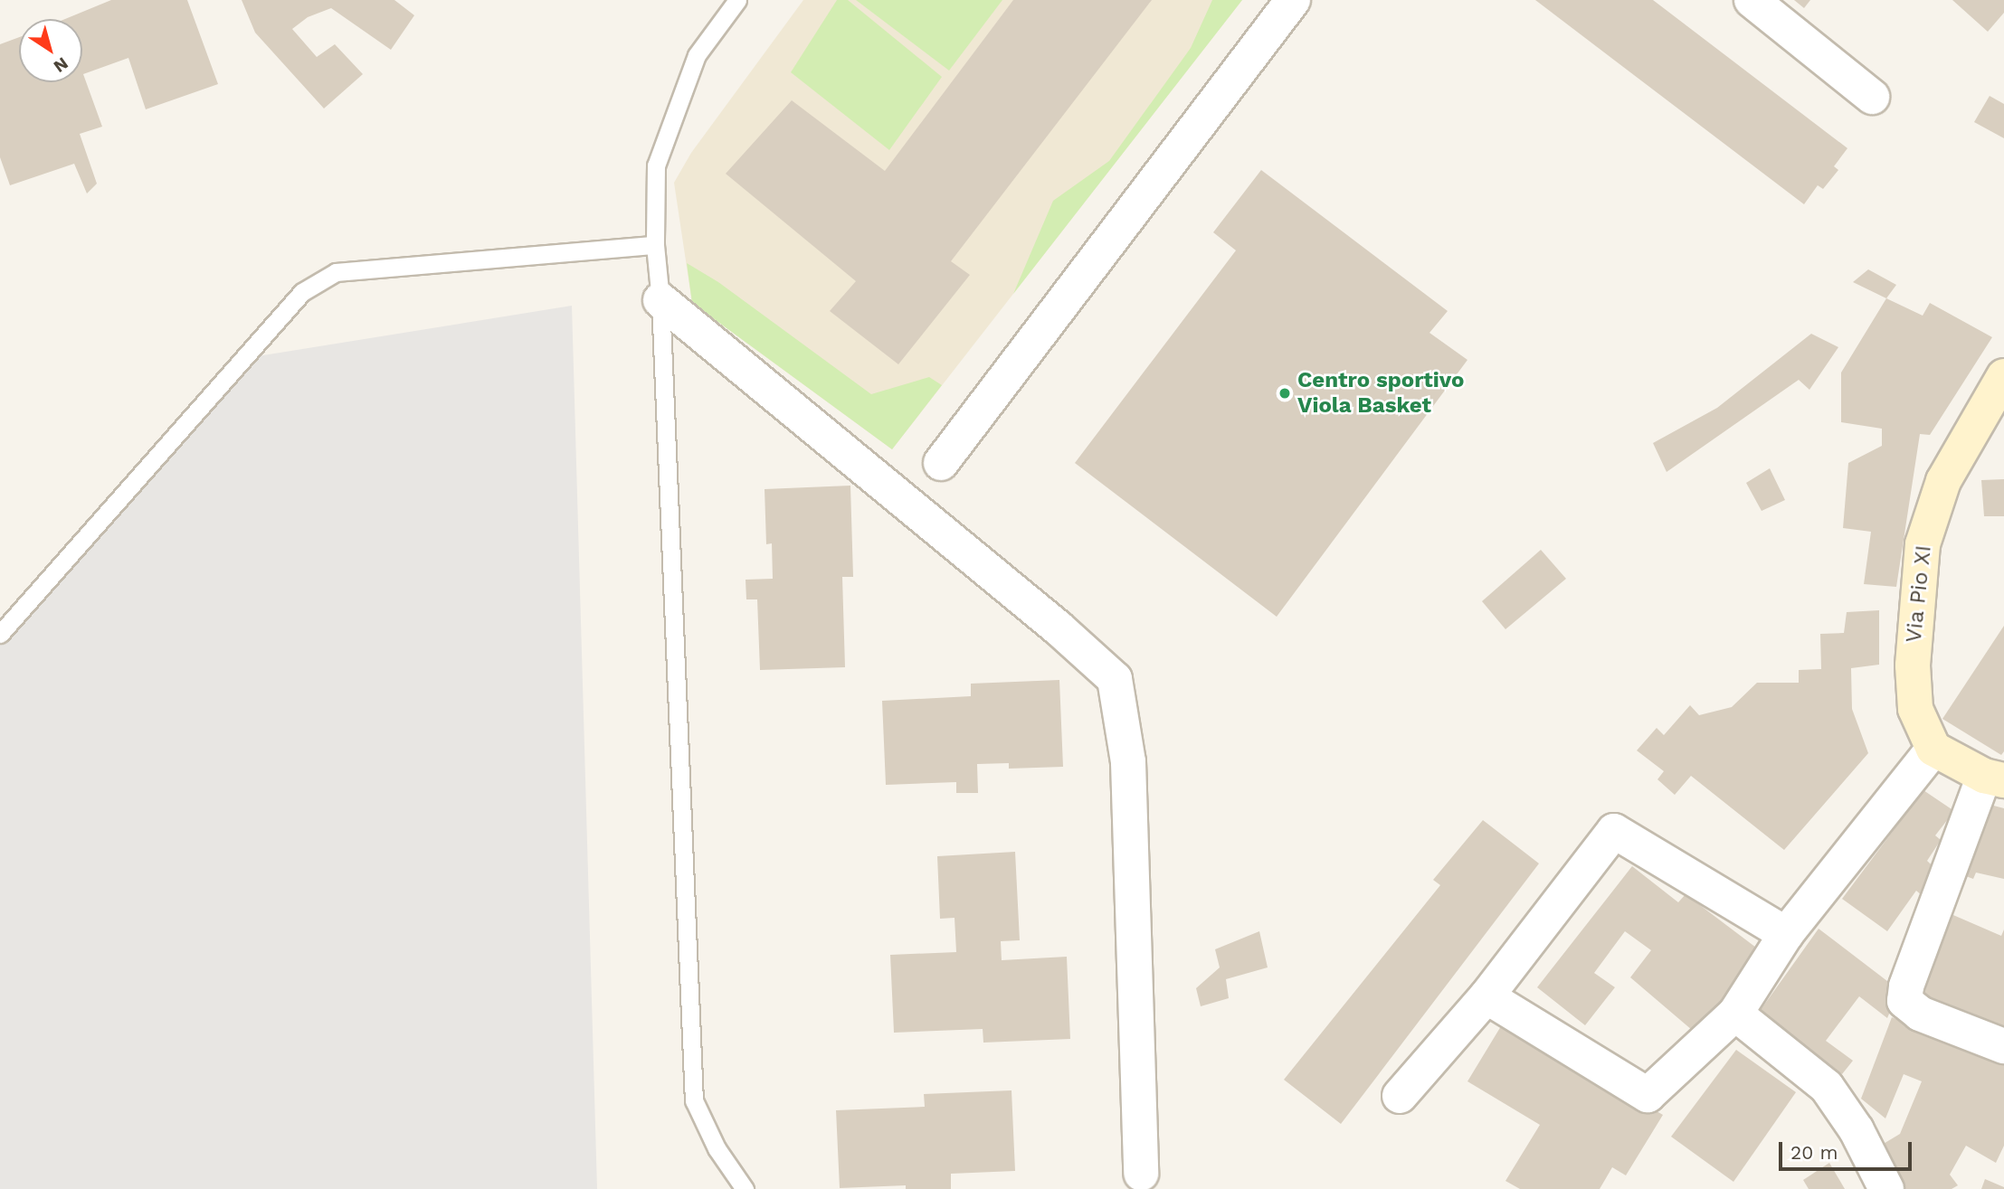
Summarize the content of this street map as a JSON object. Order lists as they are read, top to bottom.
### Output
{
  "streets": {
    "street": ["Via Pio XI"]
  },
  "places": ["Centro sportivo Viola Basket"],
  "scale_bar": "20 m",
  "north": "bottom right"
}
